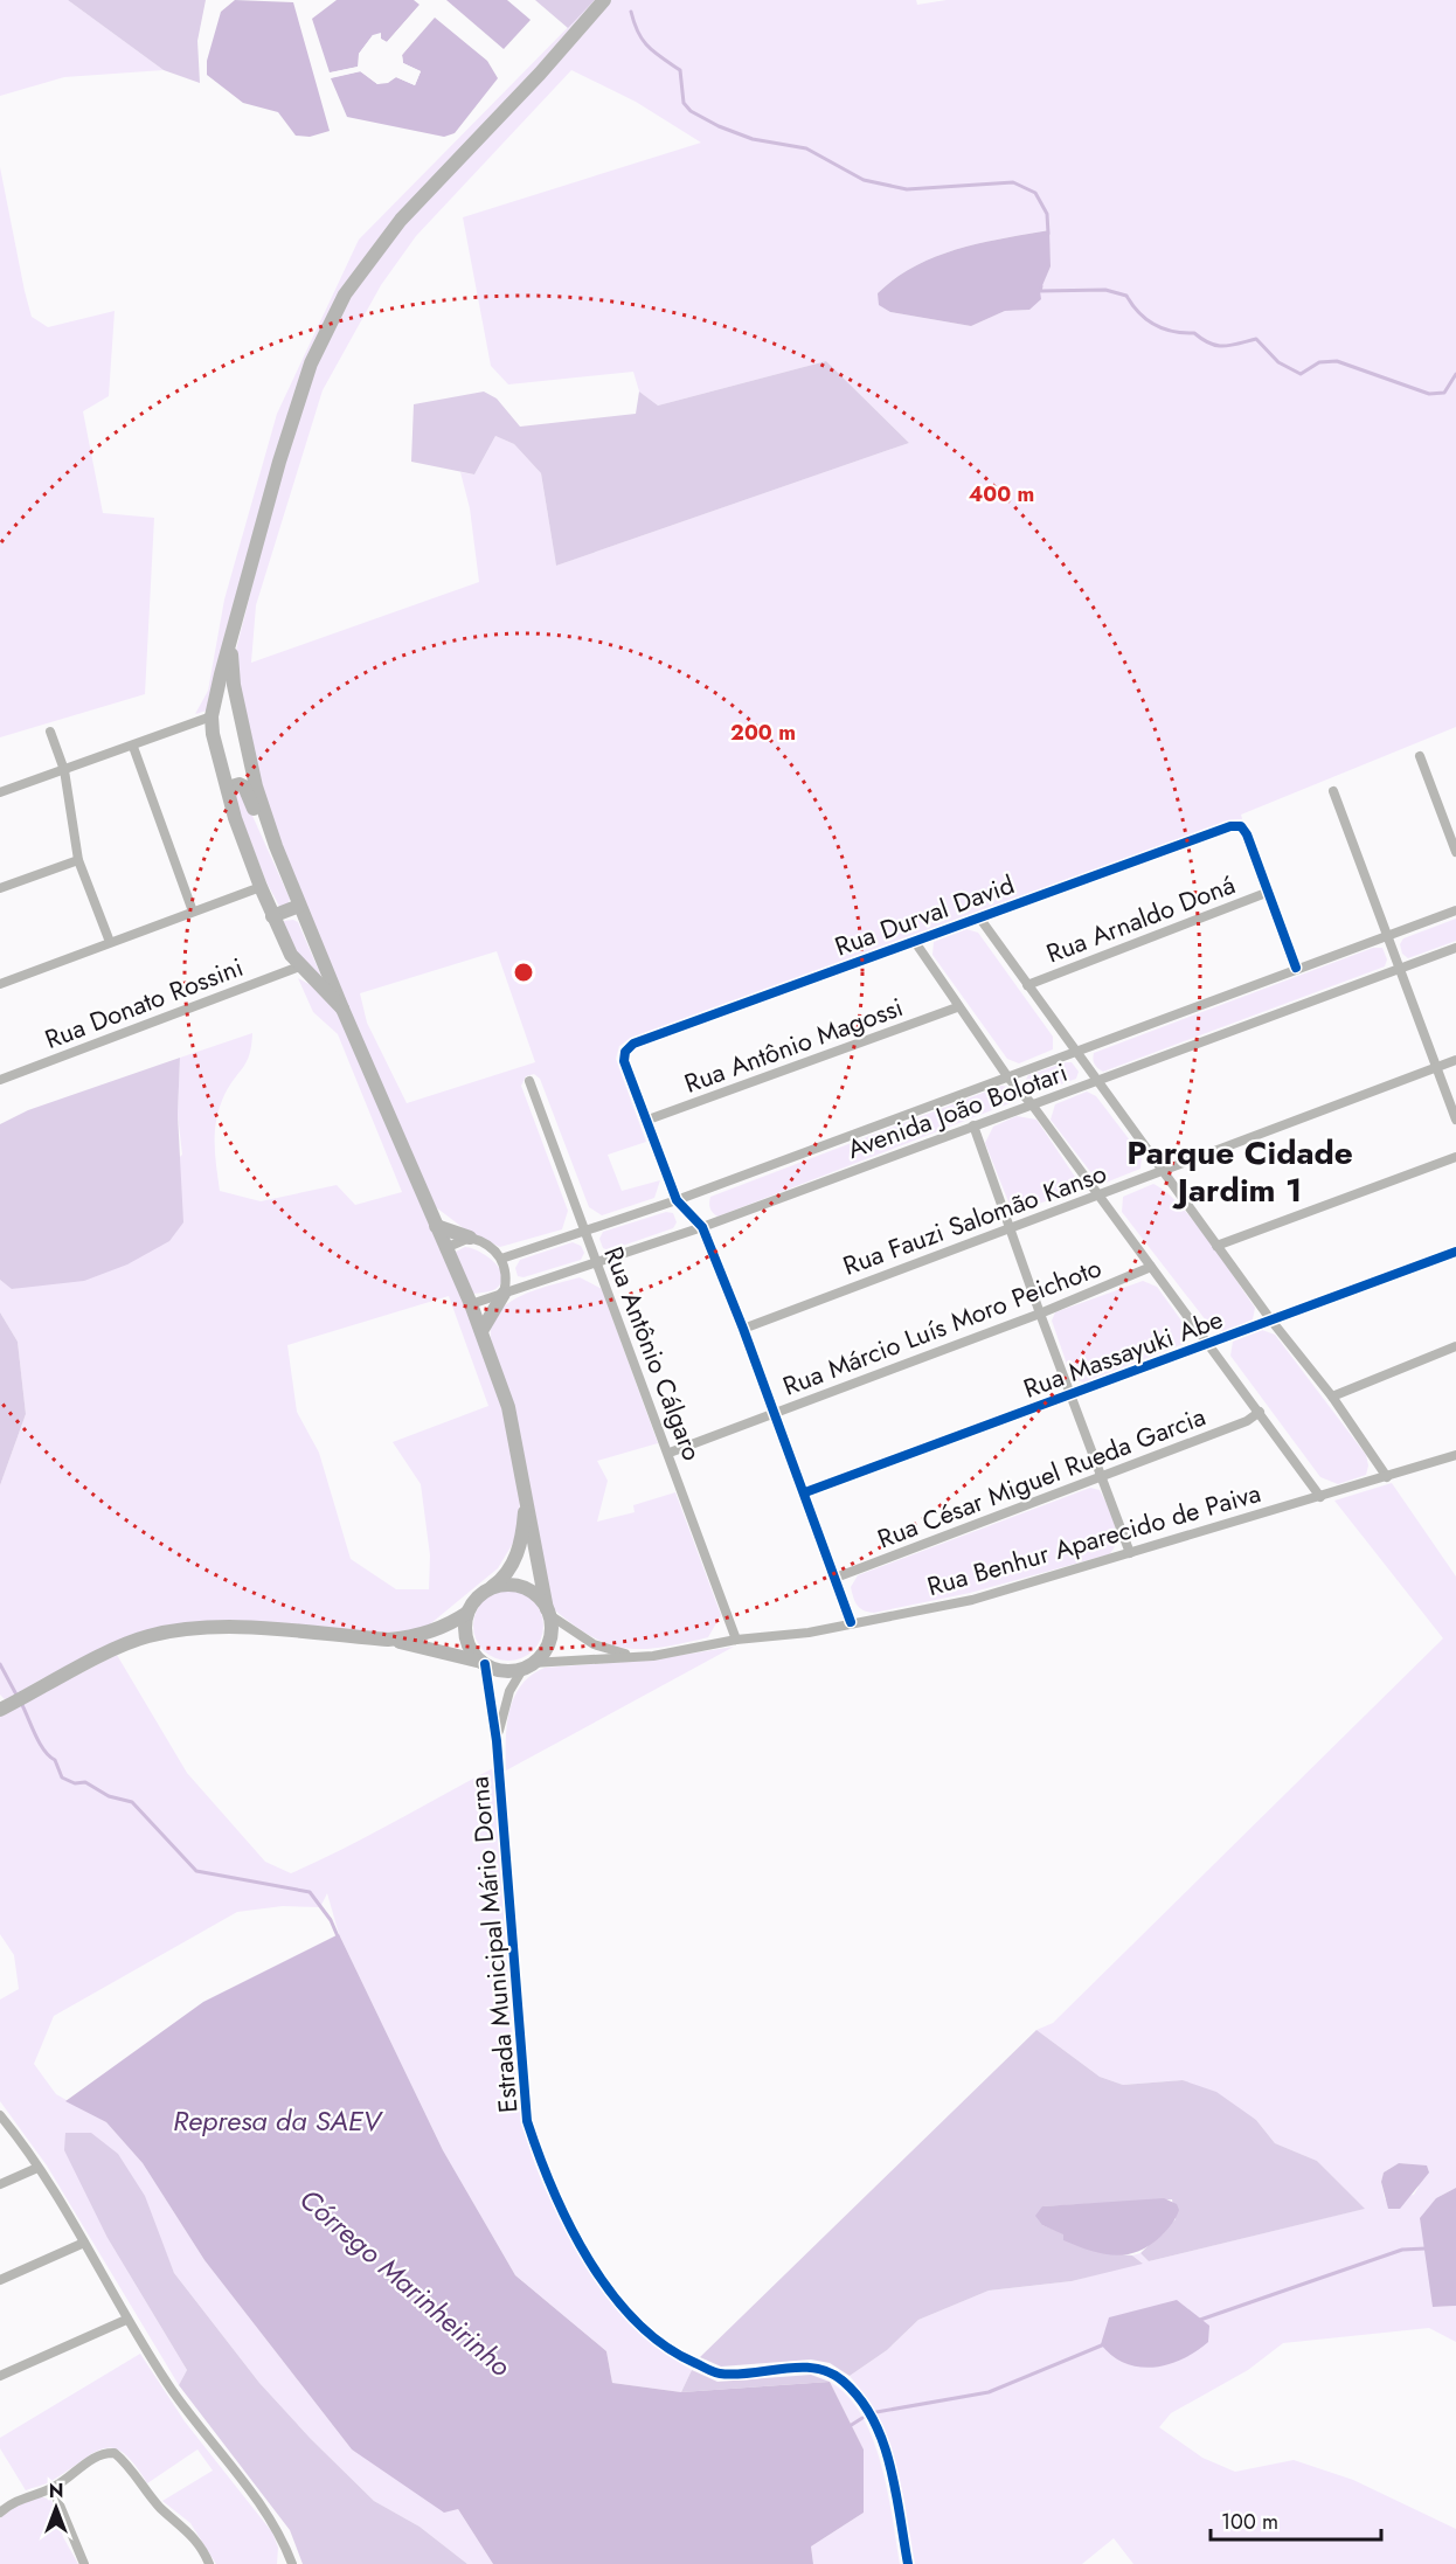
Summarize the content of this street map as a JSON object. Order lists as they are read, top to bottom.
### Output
{
  "streets": {
    "street": [
      "Rua Durval David",
      "Rua Arnaldo Doná",
      "Rua Donato Rossini",
      "Rua Antônio Magossi",
      "Avenida João Bolotari",
      "Rua Fauzi Salomão Kanso",
      "Rua Márcio Luís Moro Peichoto",
      "Rua Antônio Cálgaro",
      "Rua Massayuki Abe",
      "Rua César Miguel Rueda Garcia",
      "Rua Benhur Aparecido de Paiva",
      "Estrada Municipal Mário Dorna"
    ]
  },
  "crossings": [
    ["Rua Durval David", "Rua Arnaldo Doná"],
    ["Rua Durval David", "Rua Antônio Magossi"],
    ["Avenida João Bolotari", "Rua Antônio Cálgaro"],
    ["Rua Márcio Luís Moro Peichoto", "Rua Antônio Cálgaro"],
    ["Rua Antônio Cálgaro", "Rua Benhur Aparecido de Paiva"]
  ],
  "districts": ["Parque Cidade Jardim 1"],
  "water": ["Represa da SAEV", "Córrego Marinheirinho"],
  "scale_bar": "100 m",
  "north": "top",
  "rings": ["400 m", "200 m"]
}
